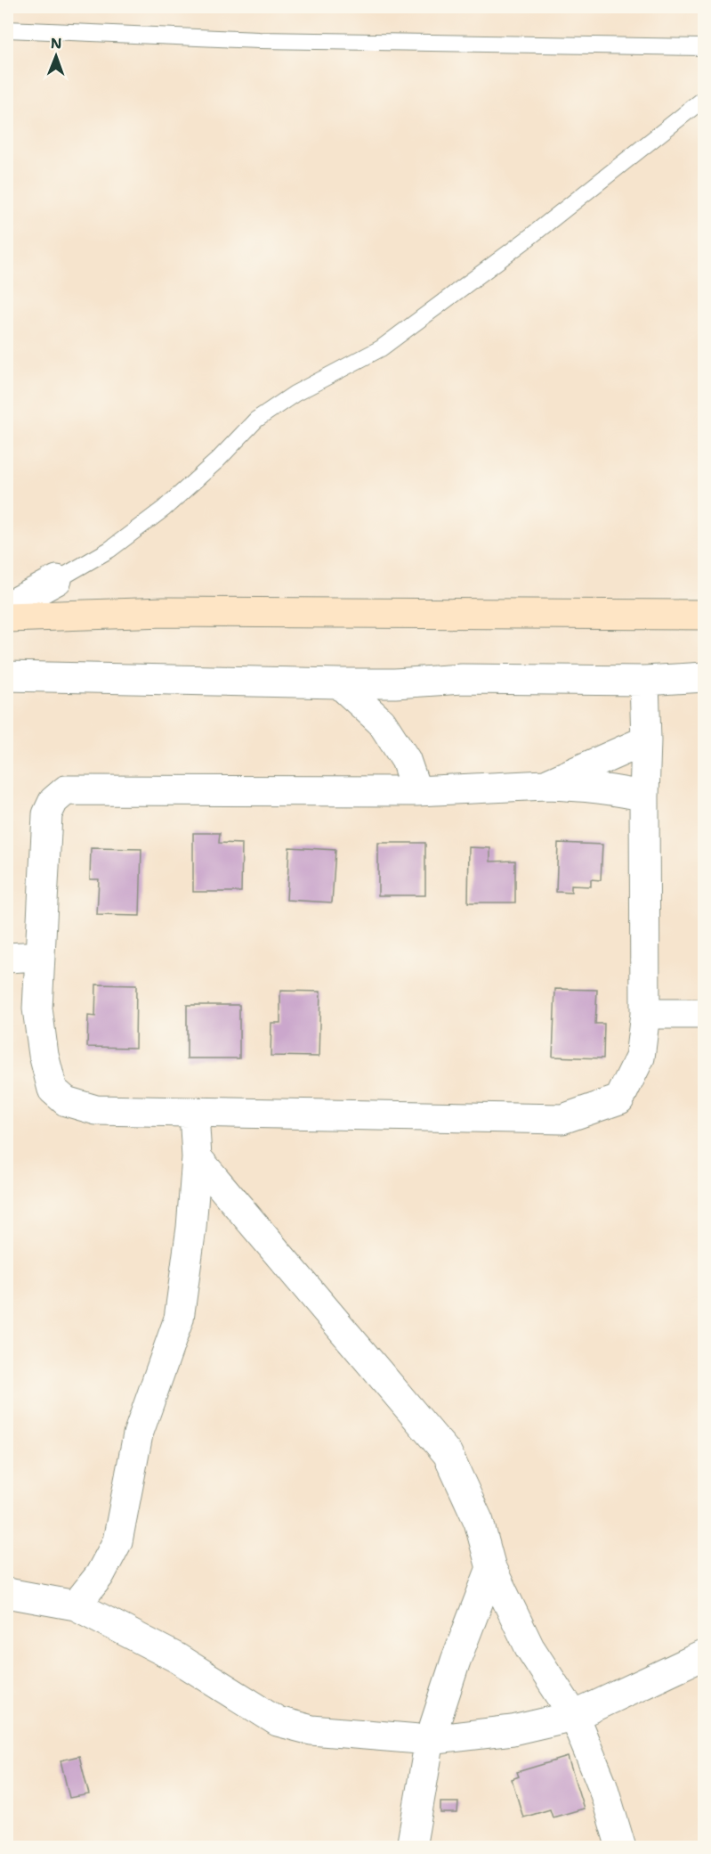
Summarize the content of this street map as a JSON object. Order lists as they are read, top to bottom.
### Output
{
  "north": "top"
}
